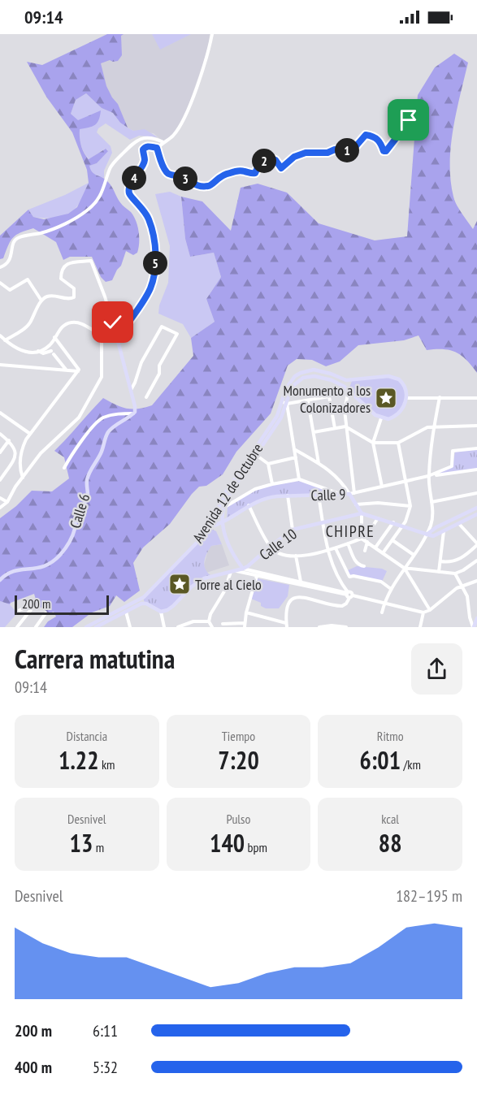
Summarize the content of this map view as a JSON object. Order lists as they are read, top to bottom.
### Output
{
  "streets": {
    "main road": [
      "Avenida 12 de Octubre",
      "Calle 9",
      "Calle 6",
      "Calle 10"
    ]
  },
  "crossings": [
    ["Avenida 12 de Octubre", "Calle 9"],
    ["Avenida 12 de Octubre", "Calle 10"]
  ],
  "districts": ["CHIPRE"],
  "places": {
    "place": ["Monumento a los Colonizadores", "Torre al Cielo"]
  },
  "scale_bar": "200 m",
  "page": {
    "status": "09:14",
    "pins": [
      "1",
      "2",
      "4",
      "3",
      "5"
    ],
    "scale": "200 m",
    "heading": ["Carrera matutina", "09:14"],
    "stats": [
      ["Distancia", "1.22 km"],
      ["Tiempo", "7:20"],
      ["Ritmo", "6:01 /km"],
      ["Desnivel", "13 m"],
      ["Pulso", "140 bpm"],
      ["kcal", "88"]
    ],
    "chart": ["Desnivel", "182–195 m"],
    "list": [
      {
        "name": "200 m",
        "note": "6:11"
      },
      {
        "name": "400 m",
        "note": "5:32"
      }
    ]
  }
}
